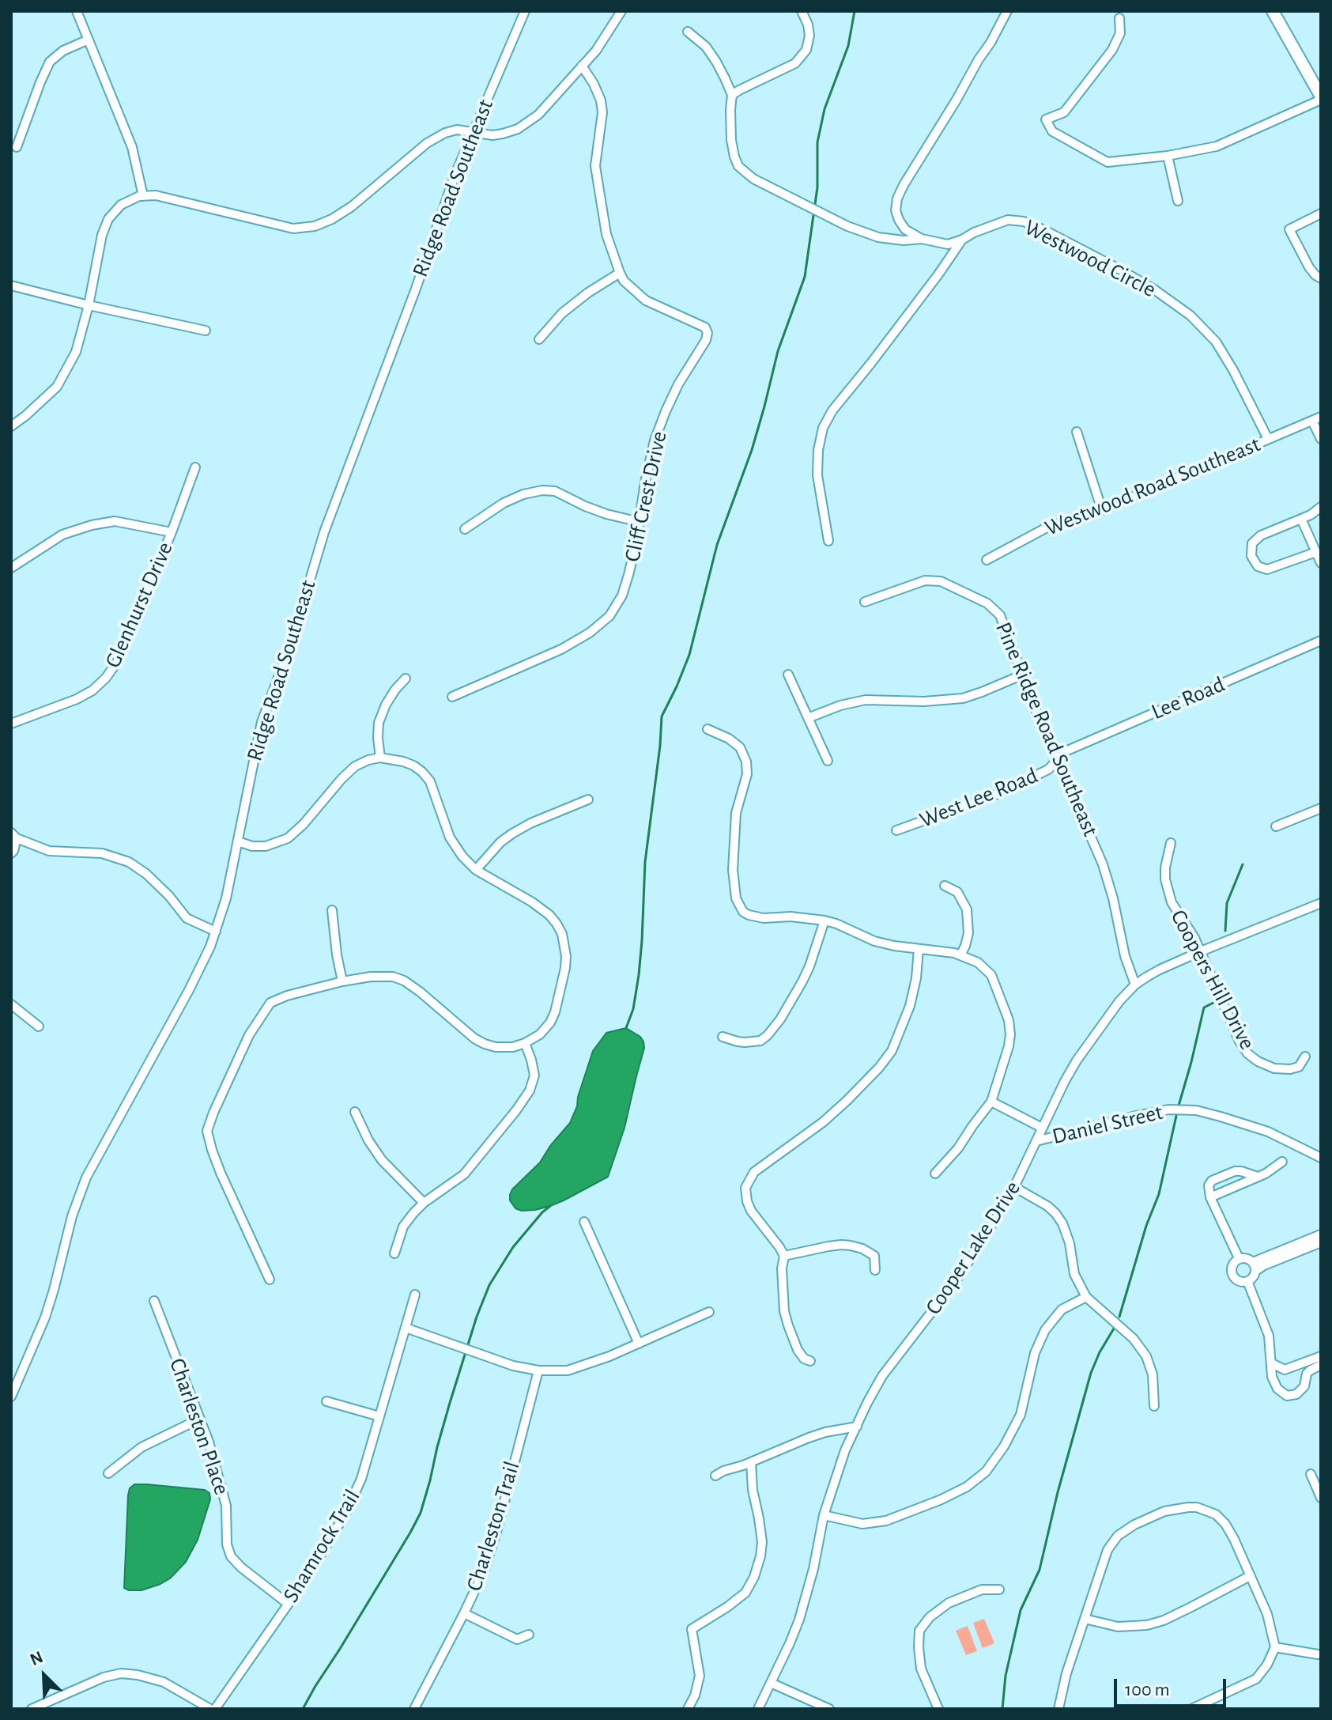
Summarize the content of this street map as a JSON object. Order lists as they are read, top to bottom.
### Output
{
  "streets": {
    "street": [
      "Ridge Road Southeast",
      "Westwood Circle",
      "Westwood Road Southeast",
      "Cliff Crest Drive",
      "Glenhurst Drive",
      "Lee Road",
      "Pine Ridge Road Southeast",
      "West Lee Road",
      "Coopers Hill Drive",
      "Daniel Street",
      "Cooper Lake Drive",
      "Charleston Place",
      "Charleston Trail",
      "Shamrock Trail"
    ]
  },
  "crossings": [
    ["Westwood Circle", "Westwood Road Southeast"],
    ["Lee Road", "Pine Ridge Road Southeast"],
    ["Lee Road", "West Lee Road"],
    ["Pine Ridge Road Southeast", "West Lee Road"],
    ["Pine Ridge Road Southeast", "Cooper Lake Drive"],
    ["Coopers Hill Drive", "Cooper Lake Drive"],
    ["Daniel Street", "Cooper Lake Drive"],
    ["Charleston Place", "Shamrock Trail"]
  ],
  "scale_bar": "100 m",
  "north": "top left"
}
